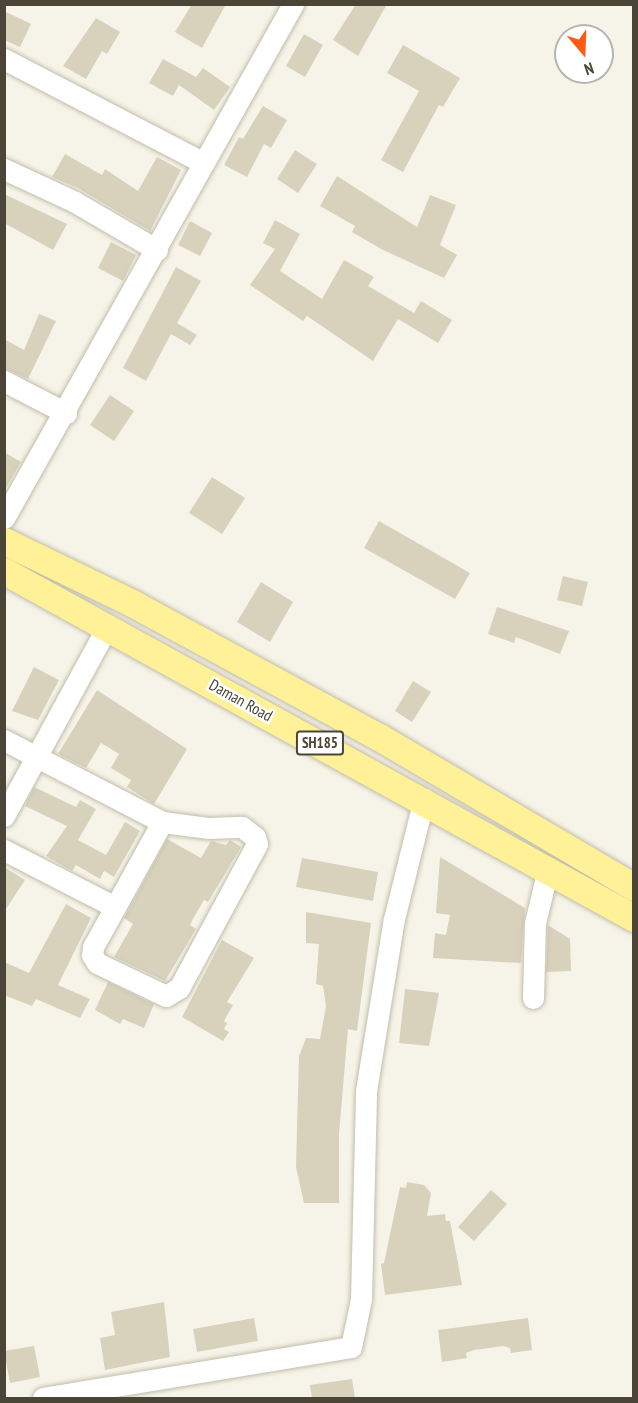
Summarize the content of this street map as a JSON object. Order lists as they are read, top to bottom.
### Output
{
  "streets": {
    "main road": ["Daman Road", "SH185"]
  },
  "north": "bottom"
}
